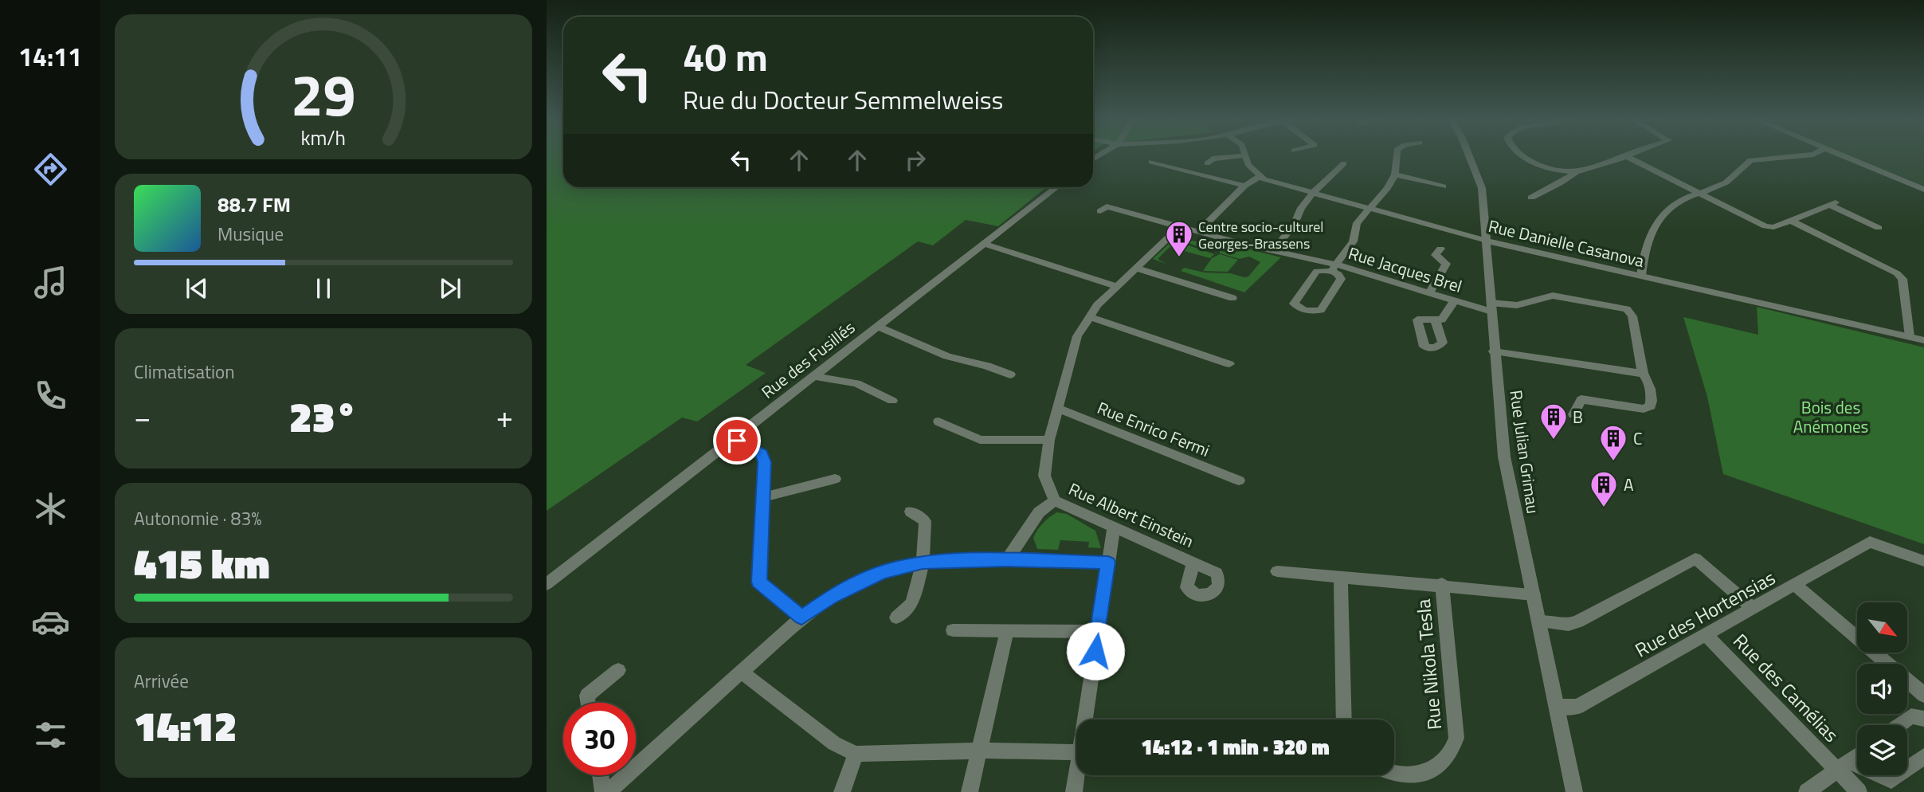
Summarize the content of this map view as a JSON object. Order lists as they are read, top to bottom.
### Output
{
  "streets": {
    "street": [
      "Rue Danielle Casanova",
      "Rue Jacques Brel",
      "Rue des Fusillés",
      "Rue Enrico Fermi",
      "Rue Julian Grimau",
      "Rue Albert Einstein",
      "Rue des Hortensias",
      "Rue Nikola Tesla",
      "Rue des Camélias"
    ]
  },
  "crossings": [
    ["Rue Danielle Casanova", "Rue Julian Grimau"],
    ["Rue Jacques Brel", "Rue Julian Grimau"],
    ["Rue Julian Grimau", "Rue des Hortensias"],
    ["Rue Julian Grimau", "Rue Nikola Tesla"],
    ["Rue des Hortensias", "Rue des Camélias"]
  ],
  "parks": ["Bois des Anémones"],
  "places": {
    "building": [
      "Centre socio-culturel Georges-Brassens",
      "B",
      "C",
      "A"
    ]
  },
  "north": "bottom right",
  "page": {
    "tabs": "14:11",
    "turn": ["40 m", "Rue du Docteur Semmelweiss"],
    "song": ["88.7 FM", "Musique"],
    "tile": [
      "Climatisation",
      ["Autonomie · 83%", "415 km"],
      ["Arrivée", "14:12"]
    ],
    "heat": ["−", "23°", "+"],
    "limit": "30",
    "trip": "14:12 · 1 min · 320 m",
    "gauge": ["29", "km/h"]
  }
}
